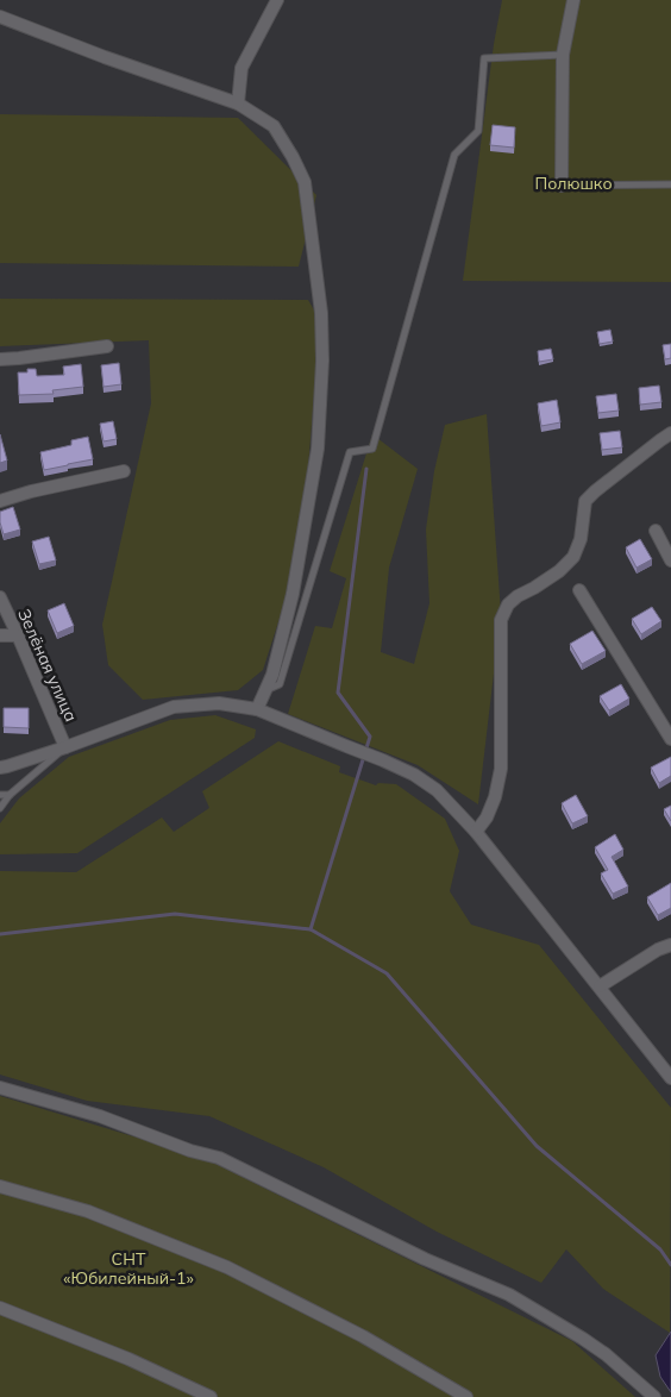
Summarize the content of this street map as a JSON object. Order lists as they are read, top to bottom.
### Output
{
  "streets": {
    "street": ["Зелёная улица"]
  },
  "parks": ["Полюшко", "СНТ «Юбилейный-1»"]
}
